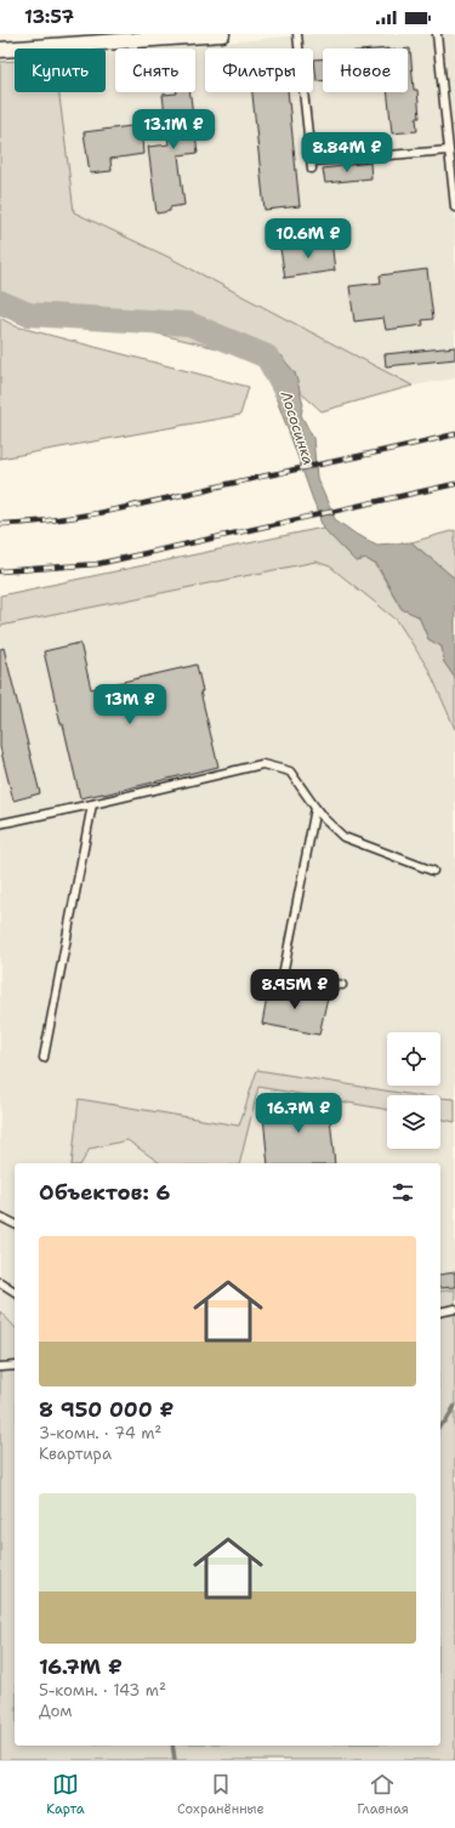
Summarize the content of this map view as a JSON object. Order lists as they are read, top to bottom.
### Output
{
  "water": ["Лососинка"],
  "page": {
    "status": "13:57",
    "chip": [
      "Купить",
      "Снять",
      "Фильтры",
      "Новое"
    ],
    "price": [
      "13.1M ₽",
      "8.84M ₽",
      "10.6M ₽",
      "13M ₽",
      "8.95M ₽",
      "16.7M ₽"
    ],
    "heading": "Объектов: 6",
    "list": [
      {
        "name": "8 950 000 ₽",
        "note": "3-комн. · 74 m² · Квартира"
      },
      {
        "name": "16.7M ₽",
        "note": "5-комн. · 143 m² · Дом"
      }
    ],
    "tabs": ["Карта", "Сохранённые", "Главная"]
  }
}
